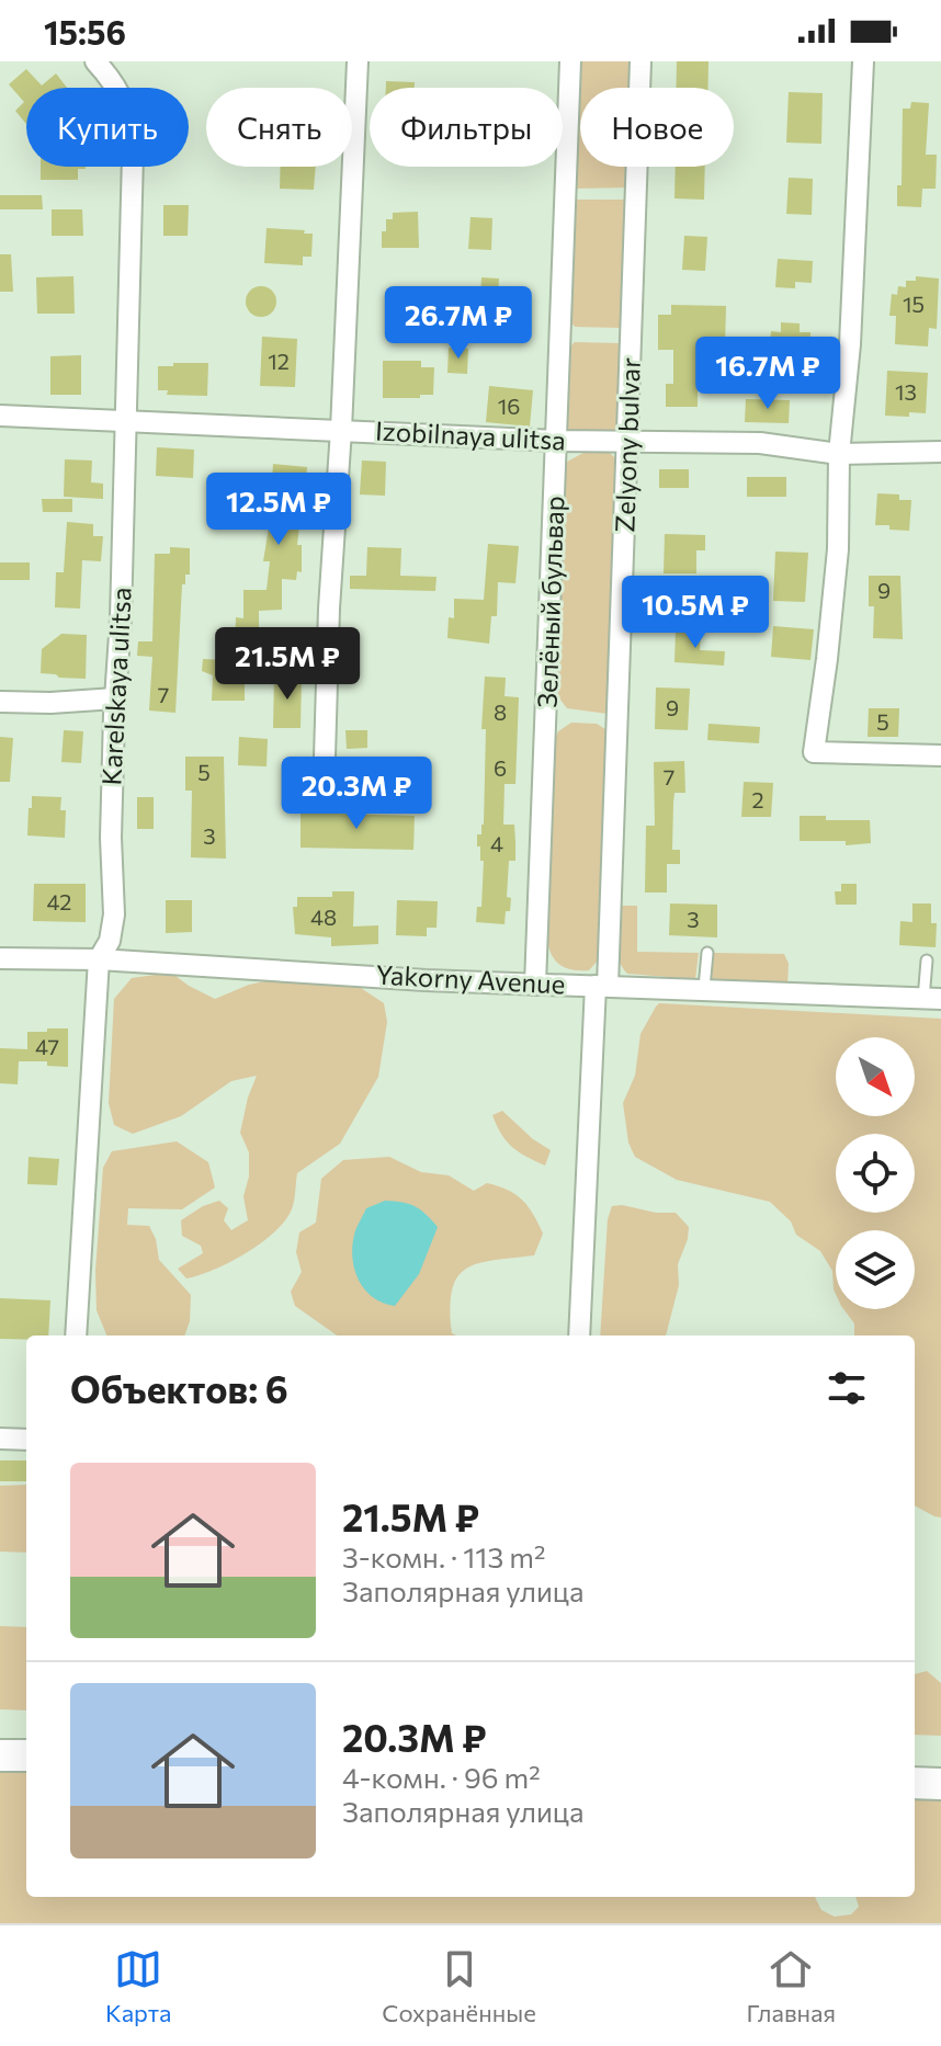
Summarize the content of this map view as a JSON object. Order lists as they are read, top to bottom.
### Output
{
  "streets": {
    "street": [
      "Izobilnaya ulitsa",
      "Zelyony bulvar",
      "Зелёный бульвар",
      "Karelskaya ulitsa",
      "Yakorny Avenue"
    ]
  },
  "crossings": [
    ["Izobilnaya ulitsa", "Zelyony bulvar"],
    ["Izobilnaya ulitsa", "Зелёный бульвар"],
    ["Izobilnaya ulitsa", "Karelskaya ulitsa"],
    ["Zelyony bulvar", "Yakorny Avenue"],
    ["Зелёный бульвар", "Yakorny Avenue"],
    ["Karelskaya ulitsa", "Yakorny Avenue"]
  ],
  "house_numbers": [
    "15",
    "12",
    "13",
    "16",
    "9",
    "7",
    "9",
    "8",
    "5",
    "6",
    "5",
    "7",
    "2",
    "3",
    "4",
    "42",
    "48",
    "3",
    "47"
  ],
  "north": "bottom right",
  "page": {
    "status": "15:56",
    "chip": [
      "Купить",
      "Снять",
      "Фильтры",
      "Новое"
    ],
    "price": [
      "26.7M ₽",
      "16.7M ₽",
      "12.5M ₽",
      "10.5M ₽",
      "21.5M ₽",
      "20.3M ₽"
    ],
    "heading": "Объектов: 6",
    "list": [
      {
        "name": "21.5M ₽",
        "note": "3-комн. · 113 m² · Заполярная улица"
      },
      {
        "name": "20.3M ₽",
        "note": "4-комн. · 96 m² · Заполярная улица"
      }
    ],
    "tabs": ["Карта", "Сохранённые", "Главная"]
  }
}
